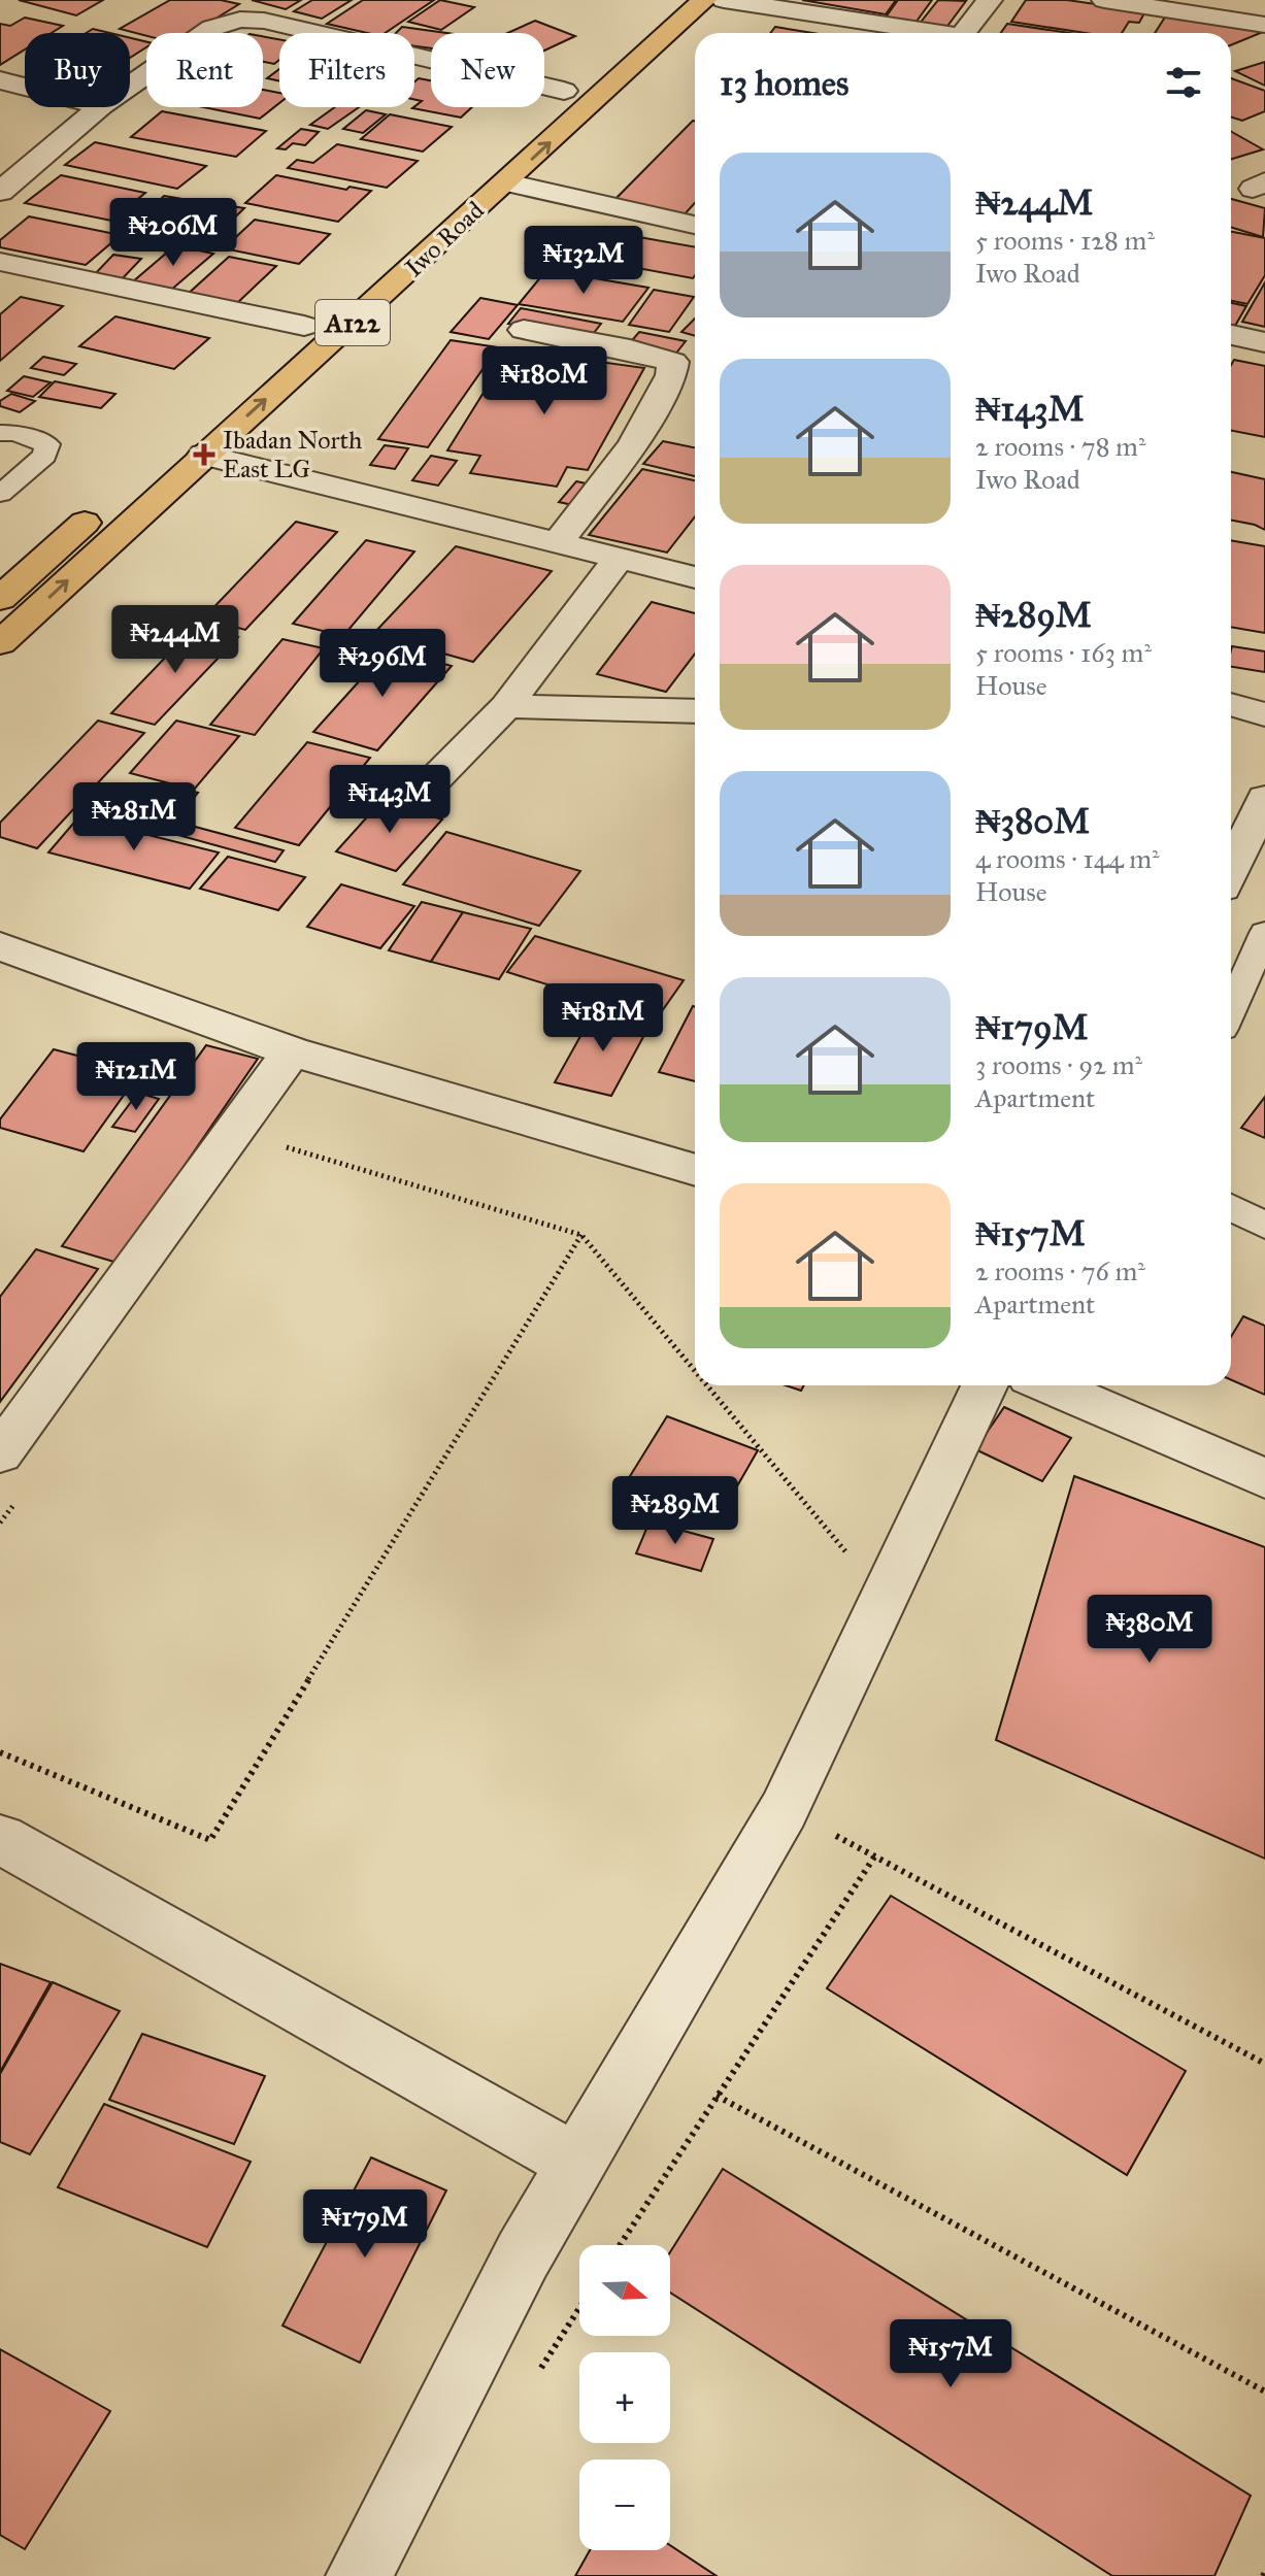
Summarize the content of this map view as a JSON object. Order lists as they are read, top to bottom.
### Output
{
  "streets": {
    "highway": ["Iwo Road", "A122"]
  },
  "places": {
    "health": ["Ibadan North East LG"]
  },
  "north": "right",
  "page": {
    "chip": [
      "Buy",
      "Rent",
      "Filters",
      "New"
    ],
    "heading": "13 homes",
    "list": [
      {
        "name": "₦244M",
        "note": "5 rooms · 128 m² · Iwo Road"
      },
      {
        "name": "₦143M",
        "note": "2 rooms · 78 m² · Iwo Road"
      },
      {
        "name": "₦289M",
        "note": "5 rooms · 163 m² · House"
      },
      {
        "name": "₦380M",
        "note": "4 rooms · 144 m² · House"
      },
      {
        "name": "₦179M",
        "note": "3 rooms · 92 m² · Apartment"
      },
      {
        "name": "₦157M",
        "note": "2 rooms · 76 m² · Apartment"
      }
    ],
    "price": [
      "₦206M",
      "₦132M",
      "₦180M",
      "₦244M",
      "₦296M",
      "₦143M",
      "₦281M",
      "₦181M",
      "₦121M",
      "₦289M",
      "₦380M",
      "₦179M",
      "₦157M"
    ],
    "map_buttons": ["+", "−"]
  }
}
